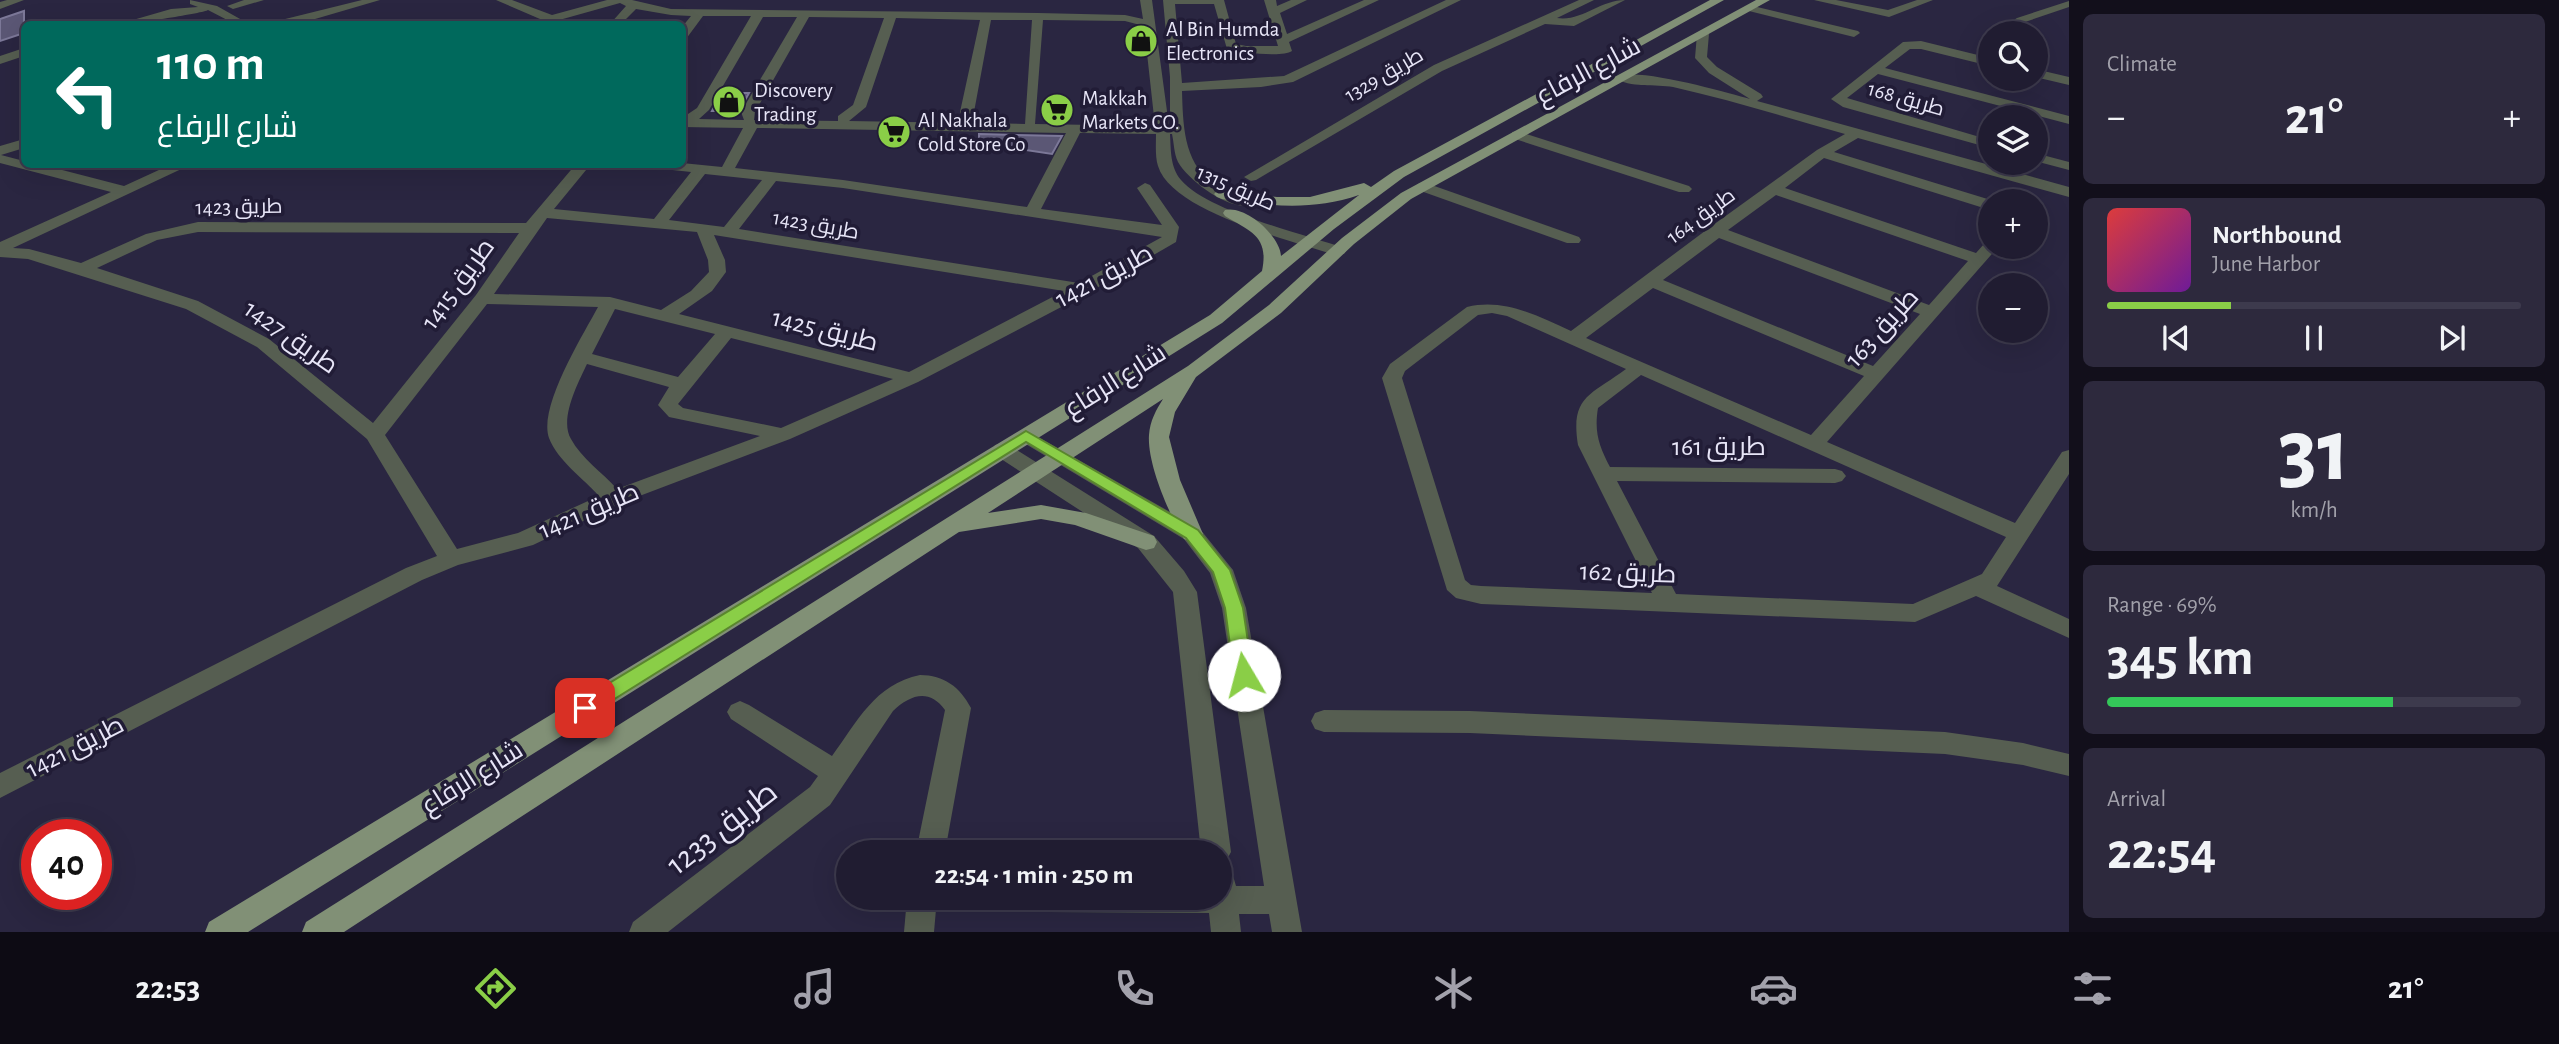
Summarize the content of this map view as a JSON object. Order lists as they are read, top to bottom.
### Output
{
  "streets": {
    "main road": ["شارع الرفاع"],
    "street": [
      "طريق 1329",
      "طريق 168",
      "طريق 1315",
      "طريق 1423",
      "طريق 164",
      "طريق 1421",
      "طريق 1415",
      "طريق 163",
      "طريق 1425",
      "طريق 1427",
      "طريق 161",
      "طريق 162",
      "طريق 1233"
    ]
  },
  "crossings": [
    ["شارع الرفاع", "طريق 1315"],
    ["طريق 1423", "طريق 1421"],
    ["طريق 1423", "طريق 1415"],
    ["طريق 1423", "طريق 1427"],
    ["طريق 164", "طريق 162"],
    ["طريق 1421", "طريق 1425"],
    ["طريق 1421", "طريق 1427"],
    ["طريق 1415", "طريق 1425"],
    ["طريق 1415", "طريق 1427"]
  ],
  "places": {
    "shop": ["Al Bin Humda Electronics", "Discovery Trading"],
    "supermarket": ["Makkah Markets CO.", "Al Nakhala Cold Store Co"]
  },
  "page": {
    "tile": [
      "Climate",
      ["31", "km/h"],
      ["Range · 69%", "345 km"],
      ["Arrival", "22:54"]
    ],
    "map_buttons": ["+", "−"],
    "turn": ["110 m", "شارع الرفاع"],
    "heat": ["−", "21°", "+"],
    "song": ["Northbound", "June Harbor"],
    "limit": "40",
    "trip": "22:54 · 1 min · 250 m",
    "tabs": ["22:53", "21°"]
  }
}
